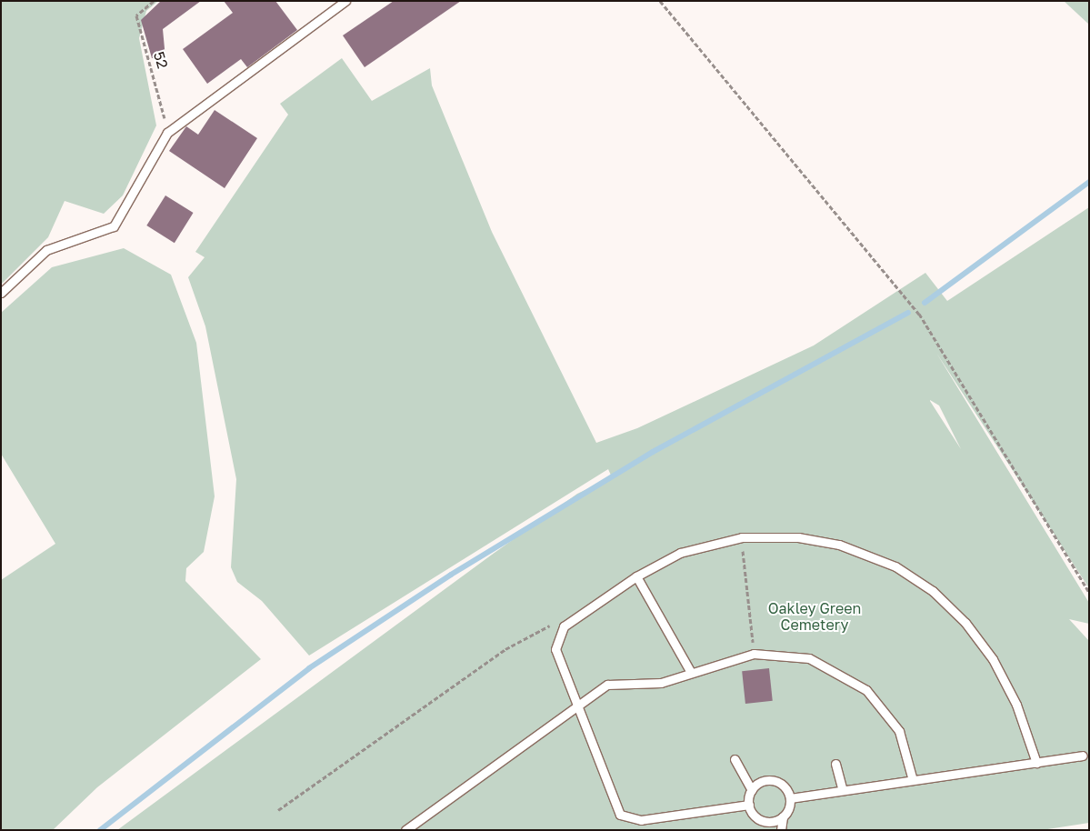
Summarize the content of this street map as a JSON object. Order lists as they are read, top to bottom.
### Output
{
  "streets": {
    "path": ["52"]
  },
  "parks": ["Oakley Green Cemetery"]
}
